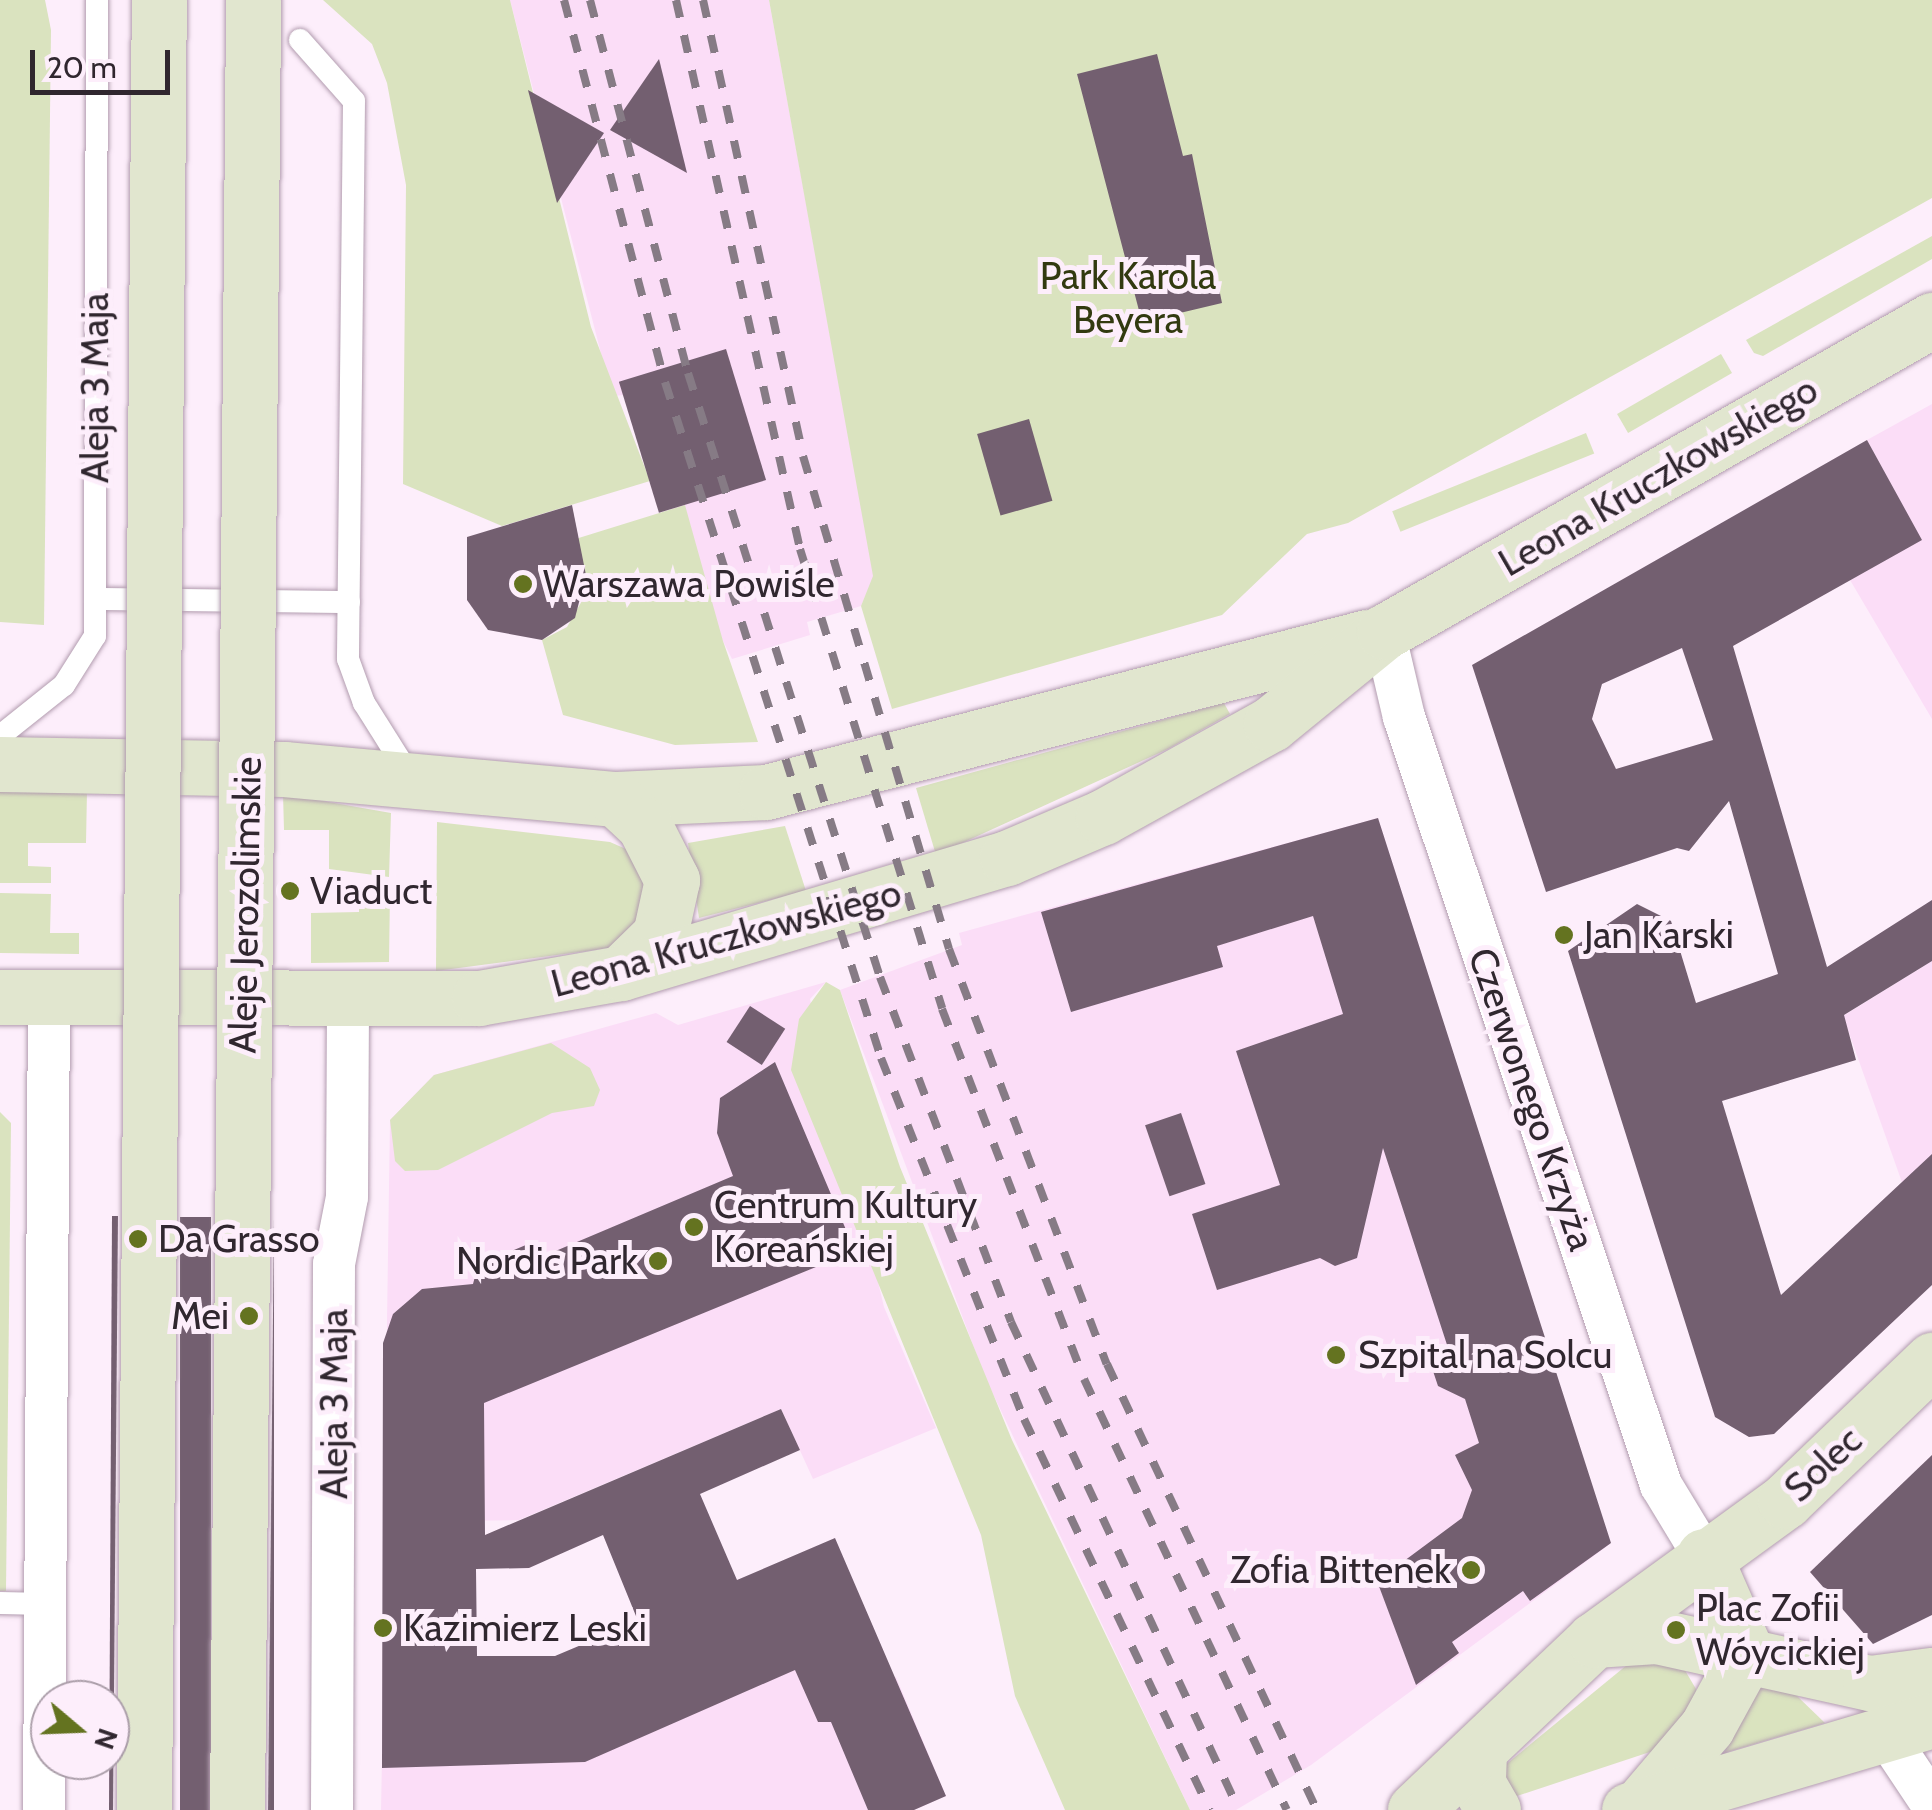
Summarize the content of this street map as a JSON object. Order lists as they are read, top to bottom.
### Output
{
  "streets": {
    "street": [
      "Aleja 3 Maja",
      "Leona Kruczkowskiego",
      "Aleje Jerozolimskie",
      "Czerwonego Krzyża",
      "Solec"
    ]
  },
  "crossings": [
    ["Aleja 3 Maja", "Leona Kruczkowskiego"],
    ["Leona Kruczkowskiego", "Czerwonego Krzyża"],
    ["Czerwonego Krzyża", "Solec"]
  ],
  "parks": ["Park Karola Beyera"],
  "places": [
    "Warszawa Powiśle",
    "Viaduct",
    "Jan Karski",
    "Centrum Kultury Koreańskiej",
    "Da Grasso",
    "Nordic Park",
    "Mei",
    "Szpital na Solcu",
    "Zofia Bittenek",
    "Kazimierz Leski",
    "Plac Zofii Wóycickiej"
  ],
  "scale_bar": "20 m",
  "north": "right"
}
